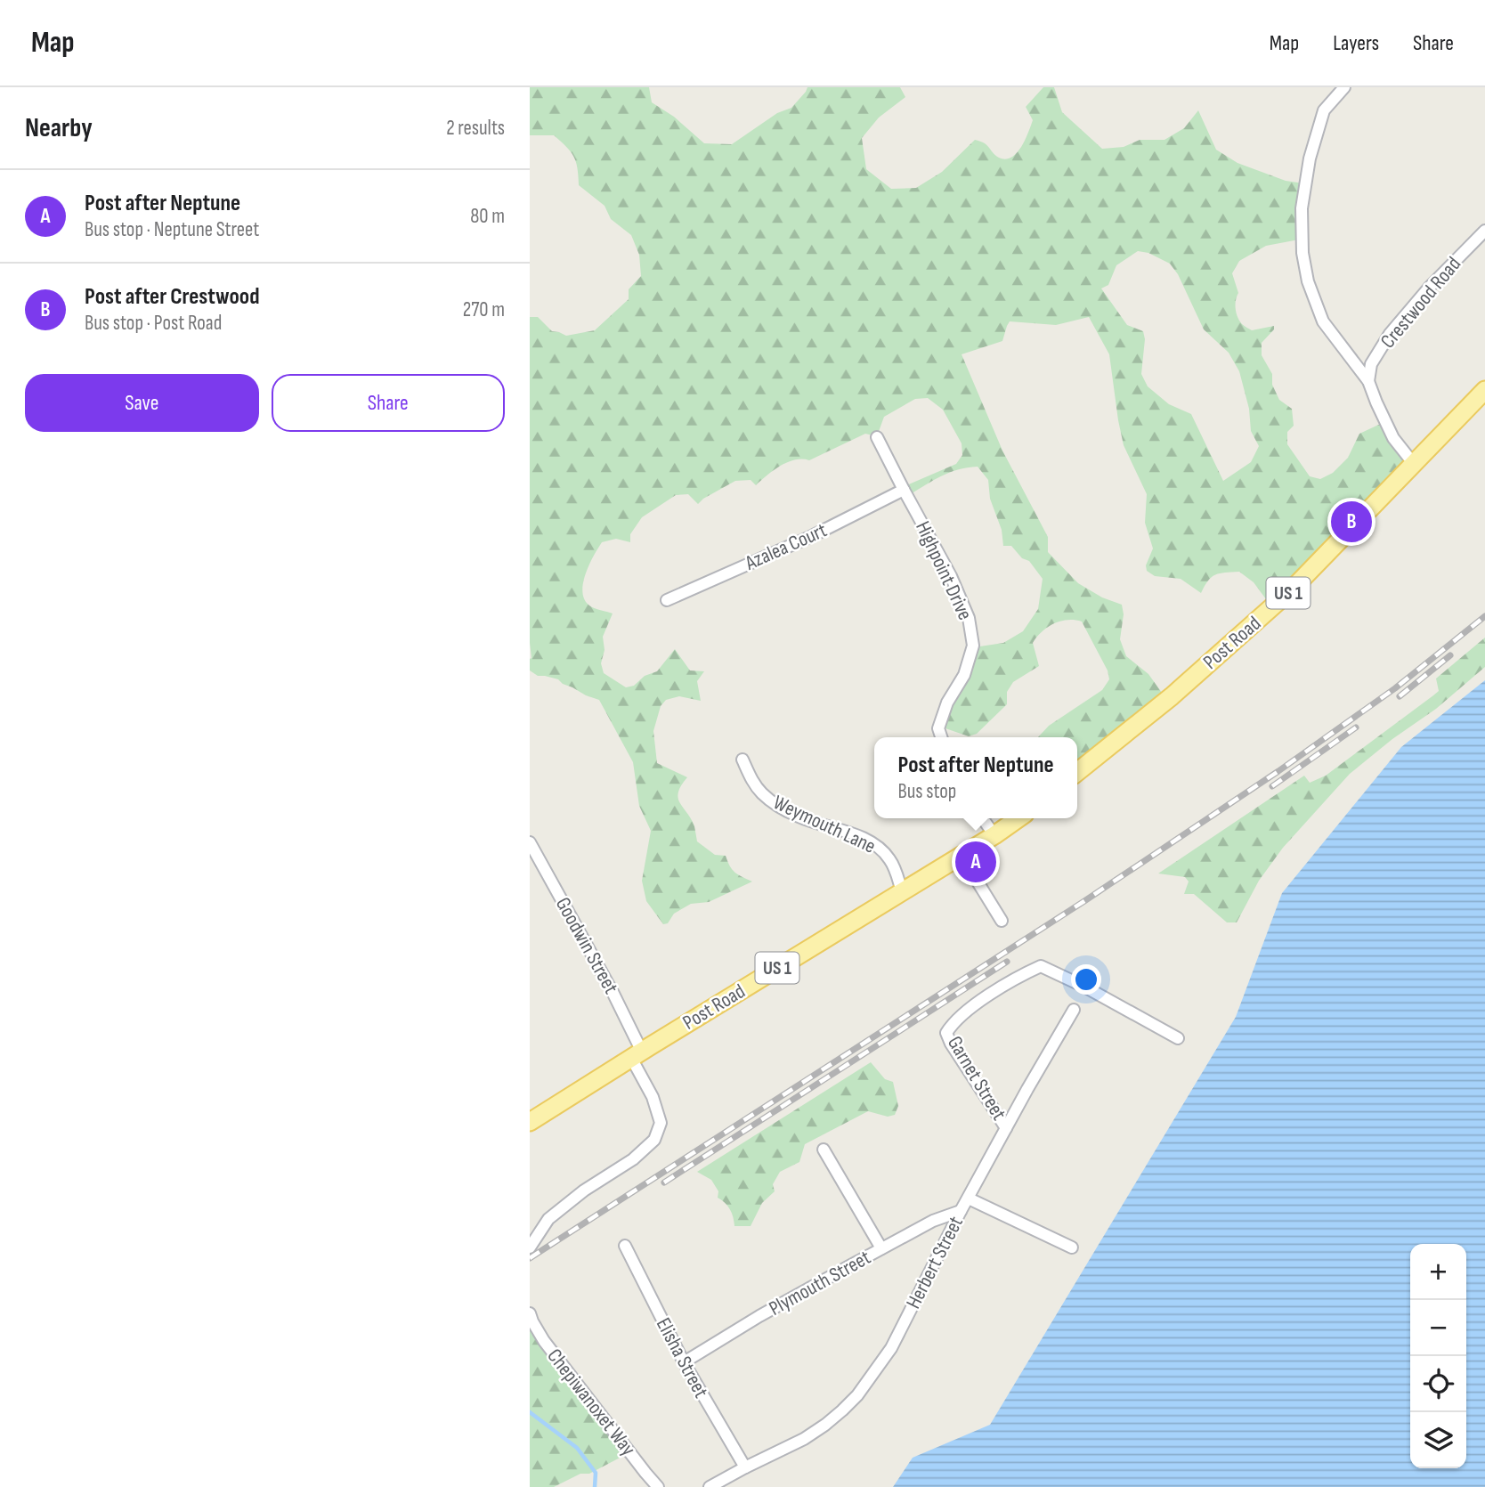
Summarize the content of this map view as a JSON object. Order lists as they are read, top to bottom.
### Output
{
  "streets": {
    "main road": ["US 1", "Post Road"],
    "street": [
      "Crestwood Road",
      "Azalea Court",
      "Highpoint Drive",
      "Weymouth Lane",
      "Goodwin Street",
      "Garnet Street",
      "Herbert Street",
      "Plymouth Street",
      "Elisha Street",
      "Chepiwanoxet Way"
    ]
  },
  "crossings": [
    ["Azalea Court", "Highpoint Drive"],
    ["Post Road", "Weymouth Lane"],
    ["Post Road", "Goodwin Street"],
    ["Garnet Street", "Herbert Street"],
    ["Herbert Street", "Plymouth Street"],
    ["Herbert Street", "Elisha Street"],
    ["Plymouth Street", "Elisha Street"]
  ],
  "page": {
    "header": "Map",
    "nav": ["Map", "Layers", "Share"],
    "heading": ["Nearby", "2 results"],
    "list": [
      {
        "mark": "A",
        "name": "Post after Neptune",
        "note": "Bus stop · Neptune Street",
        "value": "80 m"
      },
      {
        "mark": "B",
        "name": "Post after Crestwood",
        "note": "Bus stop · Post Road",
        "value": "270 m"
      }
    ],
    "buttons": ["Save", "Share"],
    "pins": ["B", "A"],
    "popup": ["Post after Neptune", "Bus stop"],
    "map_buttons": ["+", "−"]
  }
}
